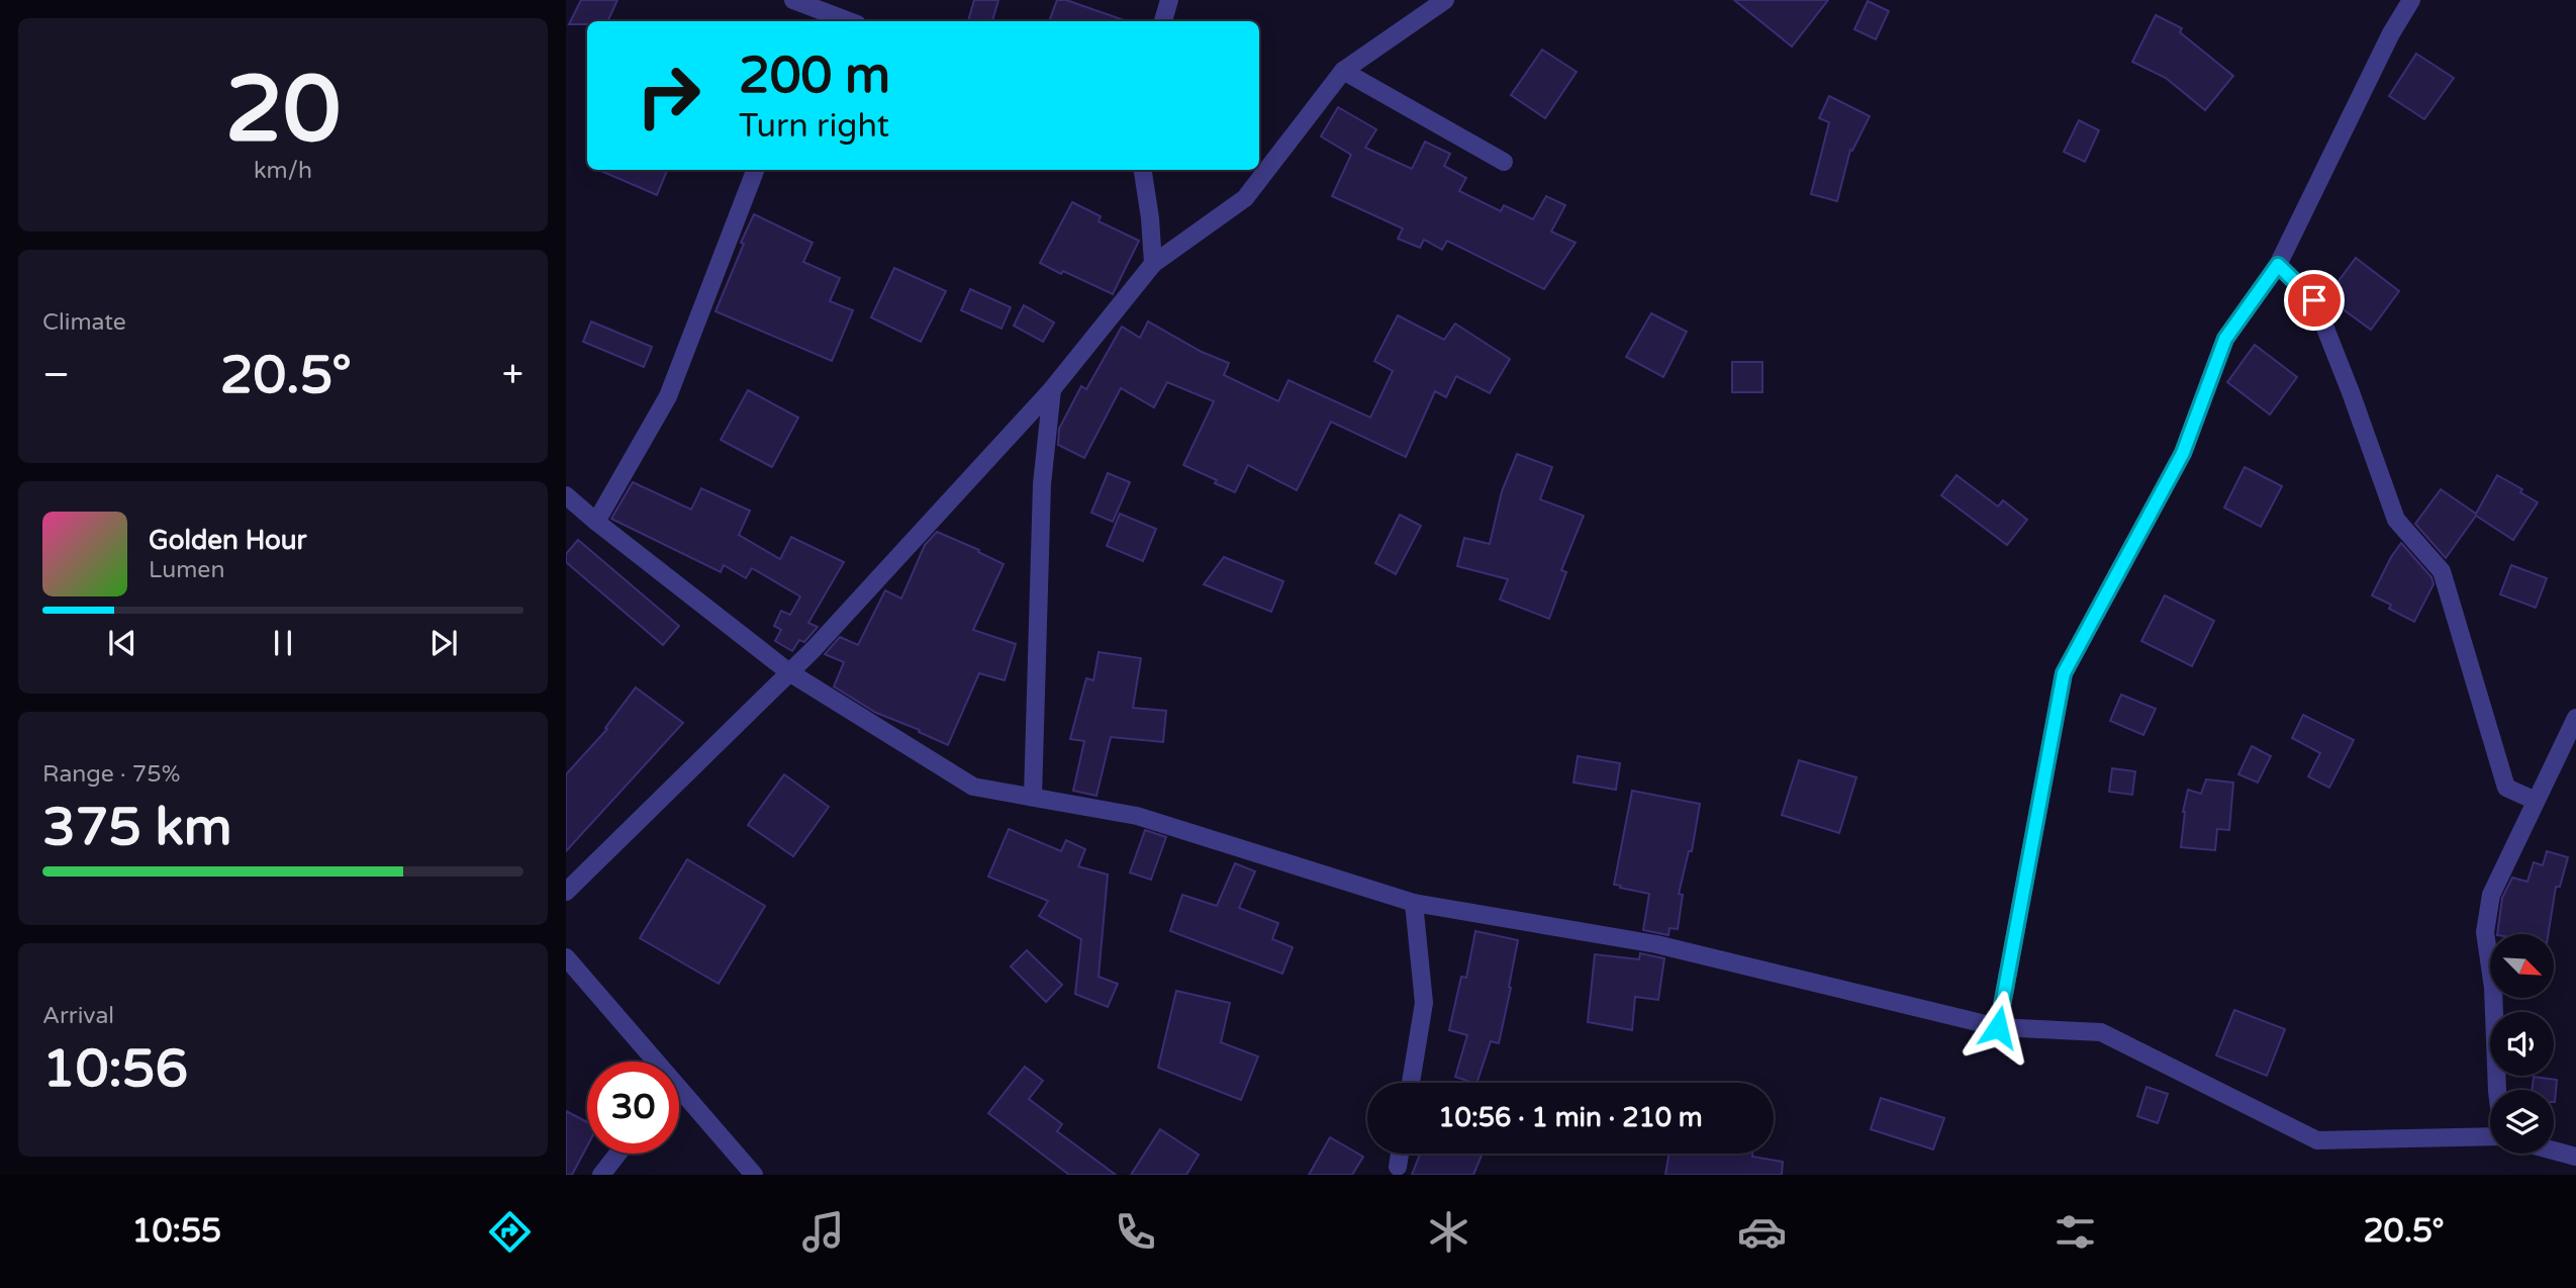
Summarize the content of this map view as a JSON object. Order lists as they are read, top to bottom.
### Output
{
  "north": "bottom right",
  "page": {
    "tile": [
      ["20", "km/h"],
      "Climate",
      ["Range · 75%", "375 km"],
      ["Arrival", "10:56"]
    ],
    "turn": ["200 m", "Turn right"],
    "heat": ["−", "20.5°", "+"],
    "song": ["Golden Hour", "Lumen"],
    "limit": "30",
    "trip": "10:56 · 1 min · 210 m",
    "tabs": ["10:55", "20.5°"]
  }
}
